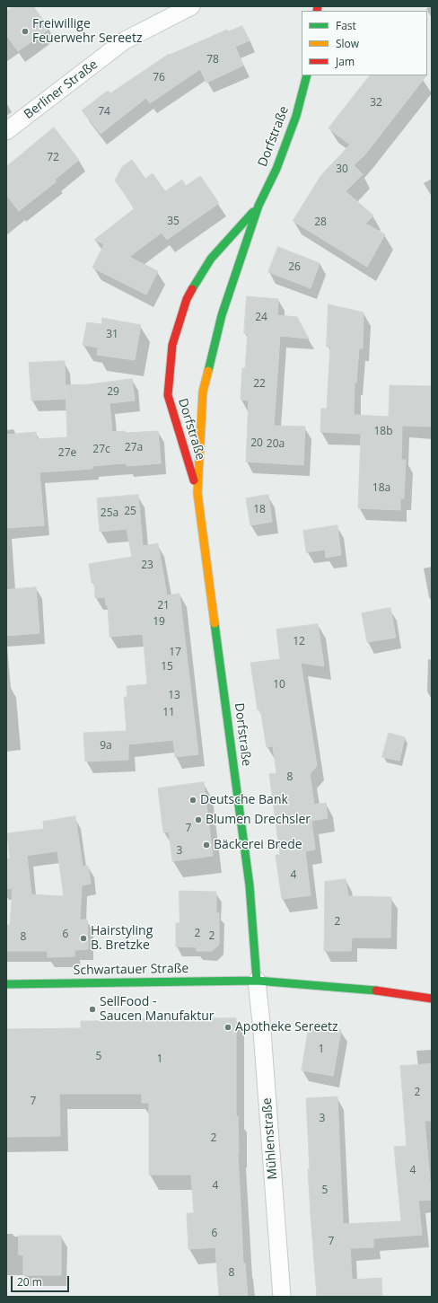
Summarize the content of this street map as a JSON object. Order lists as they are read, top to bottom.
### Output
{
  "streets": {
    "main road": ["Dorfstraße", "Schwartauer Straße"],
    "street": ["Berliner Straße", "Mühlenstraße"]
  },
  "crossings": [
    ["Dorfstraße", "Schwartauer Straße"],
    ["Dorfstraße", "Mühlenstraße"],
    ["Schwartauer Straße", "Mühlenstraße"]
  ],
  "places": [
    "Freiwillige Feuerwehr Sereetz",
    "Deutsche Bank",
    "Blumen Drechsler",
    "Bäckerei Brede",
    "Hairstyling B. Bretzke",
    "SellFood - Saucen Manufaktur",
    "Apotheke Sereetz"
  ],
  "house_numbers": [
    "78",
    "76",
    "32",
    "74",
    "72",
    "30",
    "35",
    "28",
    "26",
    "24",
    "31",
    "22",
    "29",
    "18b",
    "20",
    "20a",
    "27a",
    "27c",
    "27e",
    "18a",
    "18",
    "25",
    "25a",
    "23",
    "21",
    "19",
    "12",
    "17",
    "15",
    "10",
    "13",
    "11",
    "9a",
    "8",
    "7",
    "3",
    "4",
    "2",
    "2",
    "6",
    "2",
    "8",
    "1",
    "5",
    "1",
    "2",
    "7",
    "3",
    "2",
    "4",
    "4",
    "5",
    "6",
    "7",
    "8"
  ],
  "legend": ["Fast", "Slow", "Jam"],
  "scale_bar": "20 m"
}
